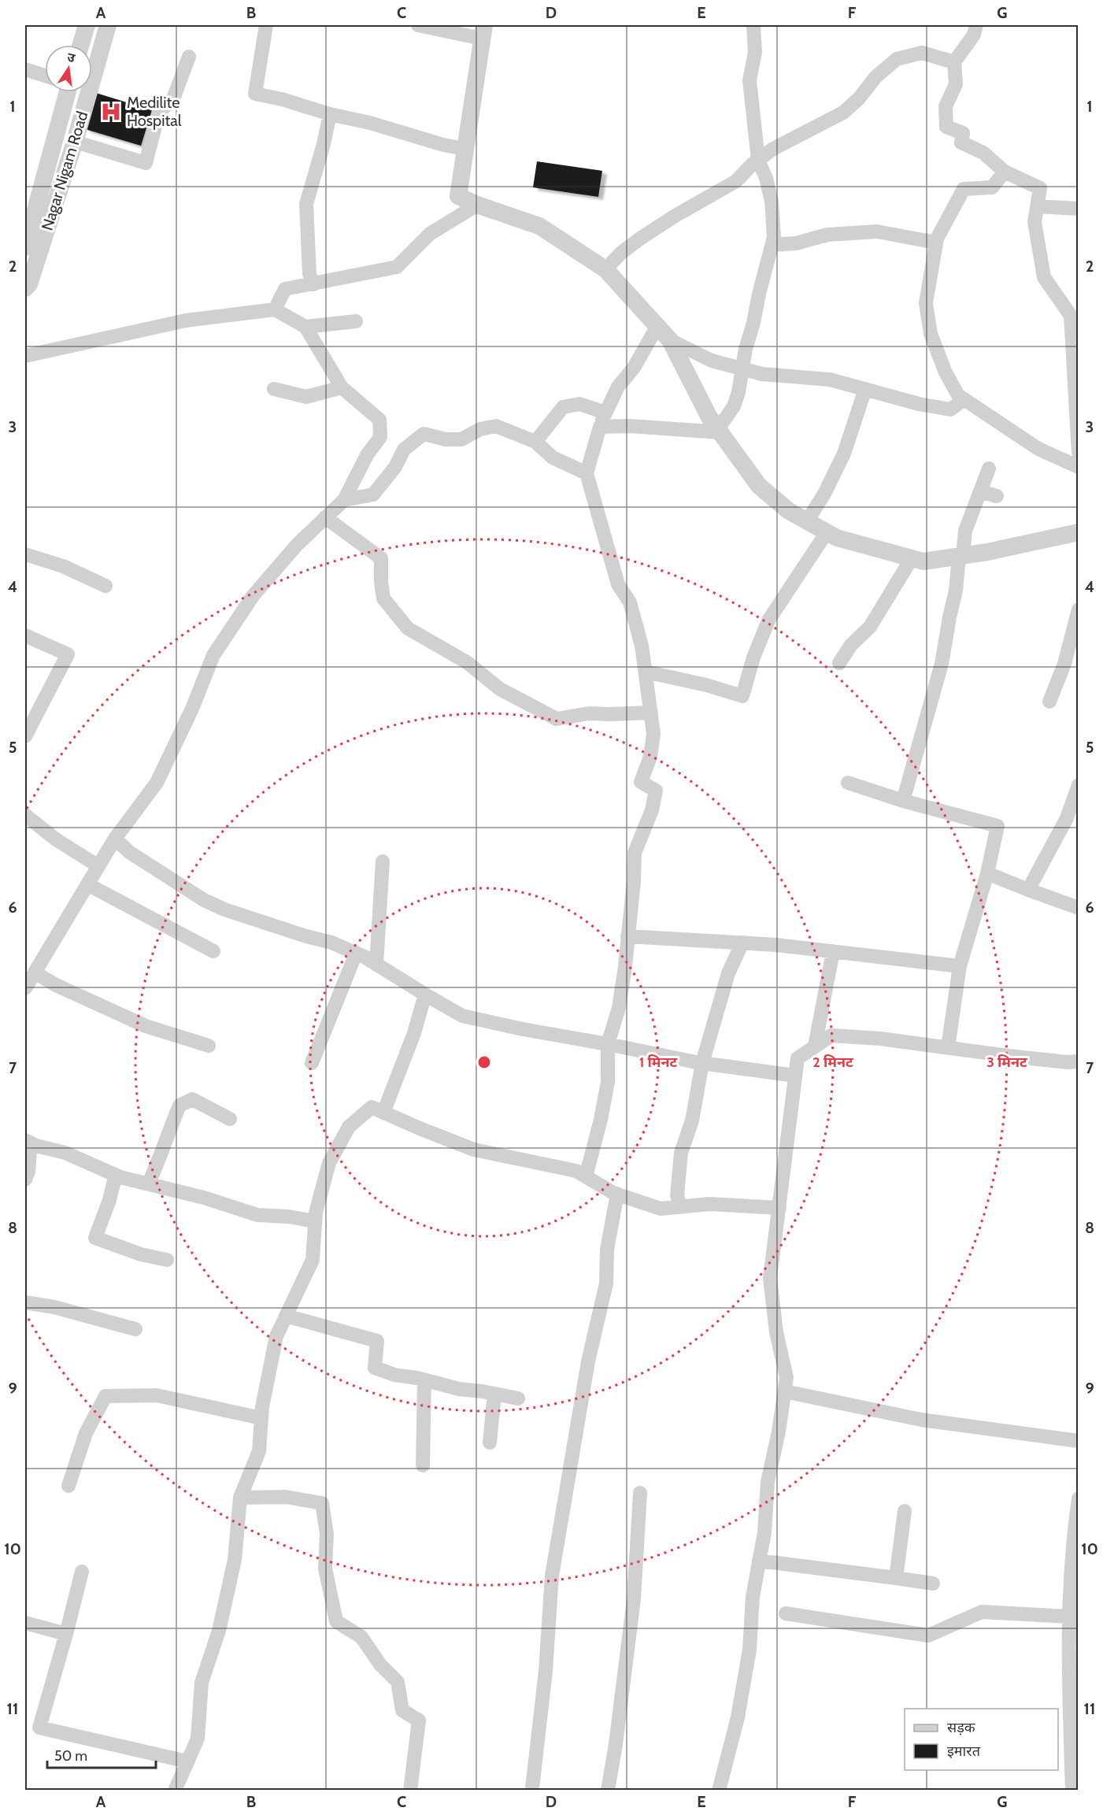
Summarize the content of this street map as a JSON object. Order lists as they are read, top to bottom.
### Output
{
  "streets": {
    "street": ["Nagar Nigam Road"]
  },
  "places": {
    "hospital": ["Medilite Hospital"]
  },
  "legend": ["सड़क", "इमारत"],
  "scale_bar": "50 m",
  "north": "top",
  "grid": {
    "columns": [
      "A",
      "B",
      "C",
      "D",
      "E",
      "F",
      "G"
    ],
    "rows": [
      "1",
      "2",
      "3",
      "4",
      "5",
      "6",
      "7",
      "8",
      "9",
      "10",
      "11"
    ]
  },
  "rings": ["1 मिनट", "2 मिनट", "3 मिनट"]
}
